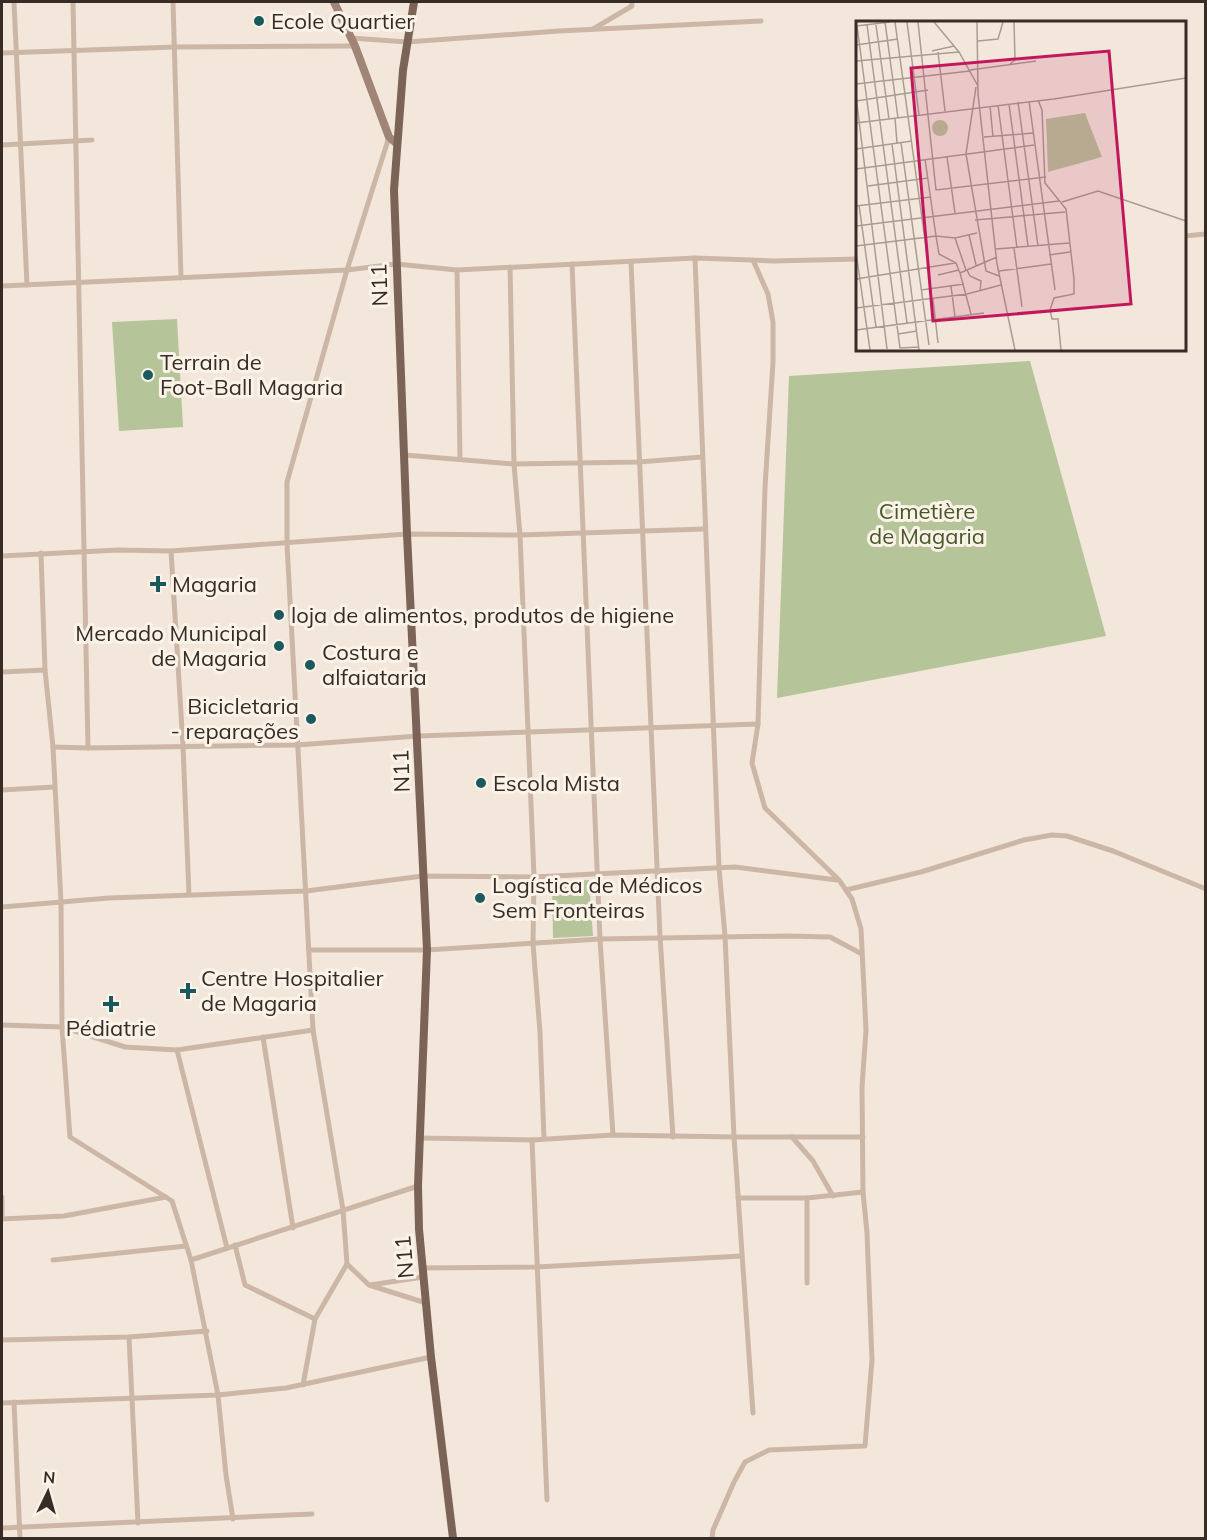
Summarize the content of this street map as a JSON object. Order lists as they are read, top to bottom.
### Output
{
  "streets": {
    "main road": ["N11"]
  },
  "parks": ["Cimetière de Magaria"],
  "places": {
    "other": [
      "Ecole Quartier",
      "Terrain de Foot-Ball Magaria",
      "loja de alimentos, produtos de higiene",
      "Mercado Municipal de Magaria",
      "Costura e alfaiataria",
      "Bicicletaria - reparações",
      "Escola Mista",
      "Logística de Médicos Sem Fronteiras"
    ],
    "health": ["Magaria", "Centre Hospitalier de Magaria", "Pédiatrie"]
  },
  "north": "top"
}
